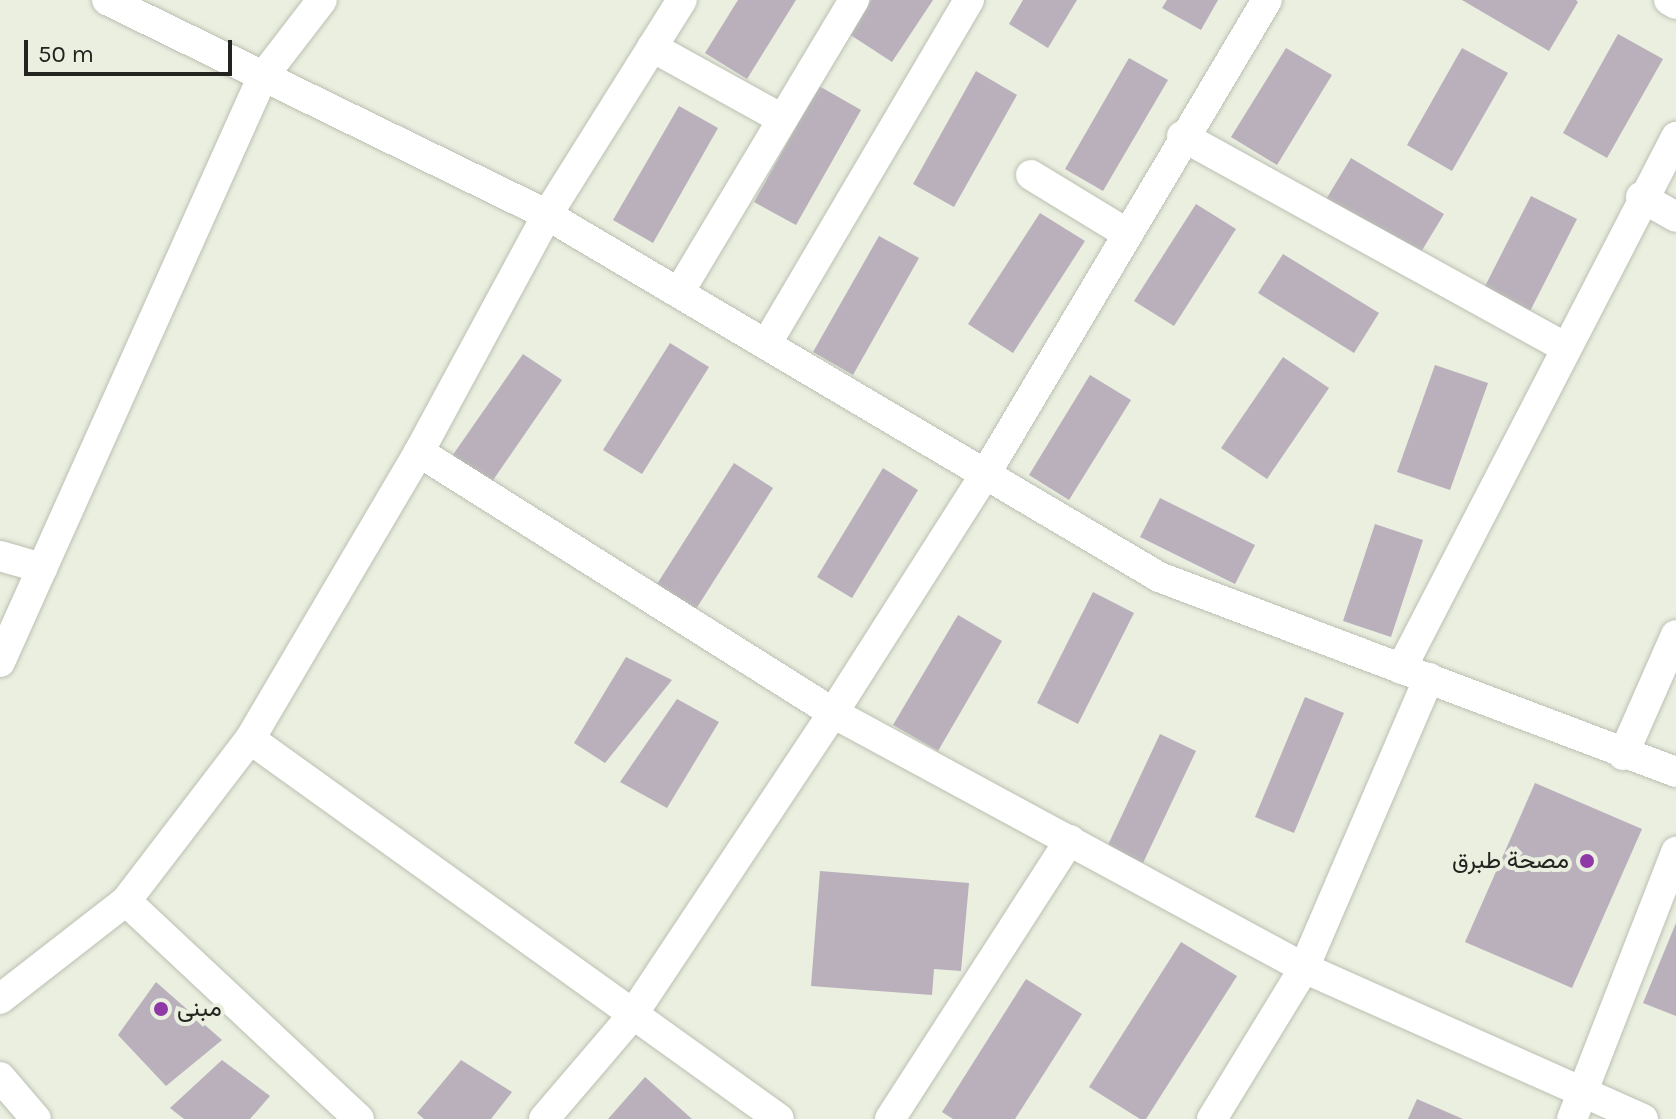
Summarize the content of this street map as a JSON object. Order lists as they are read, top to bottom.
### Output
{
  "places": ["مصحة طبرق", "مبنى"],
  "scale_bar": "50 m"
}
